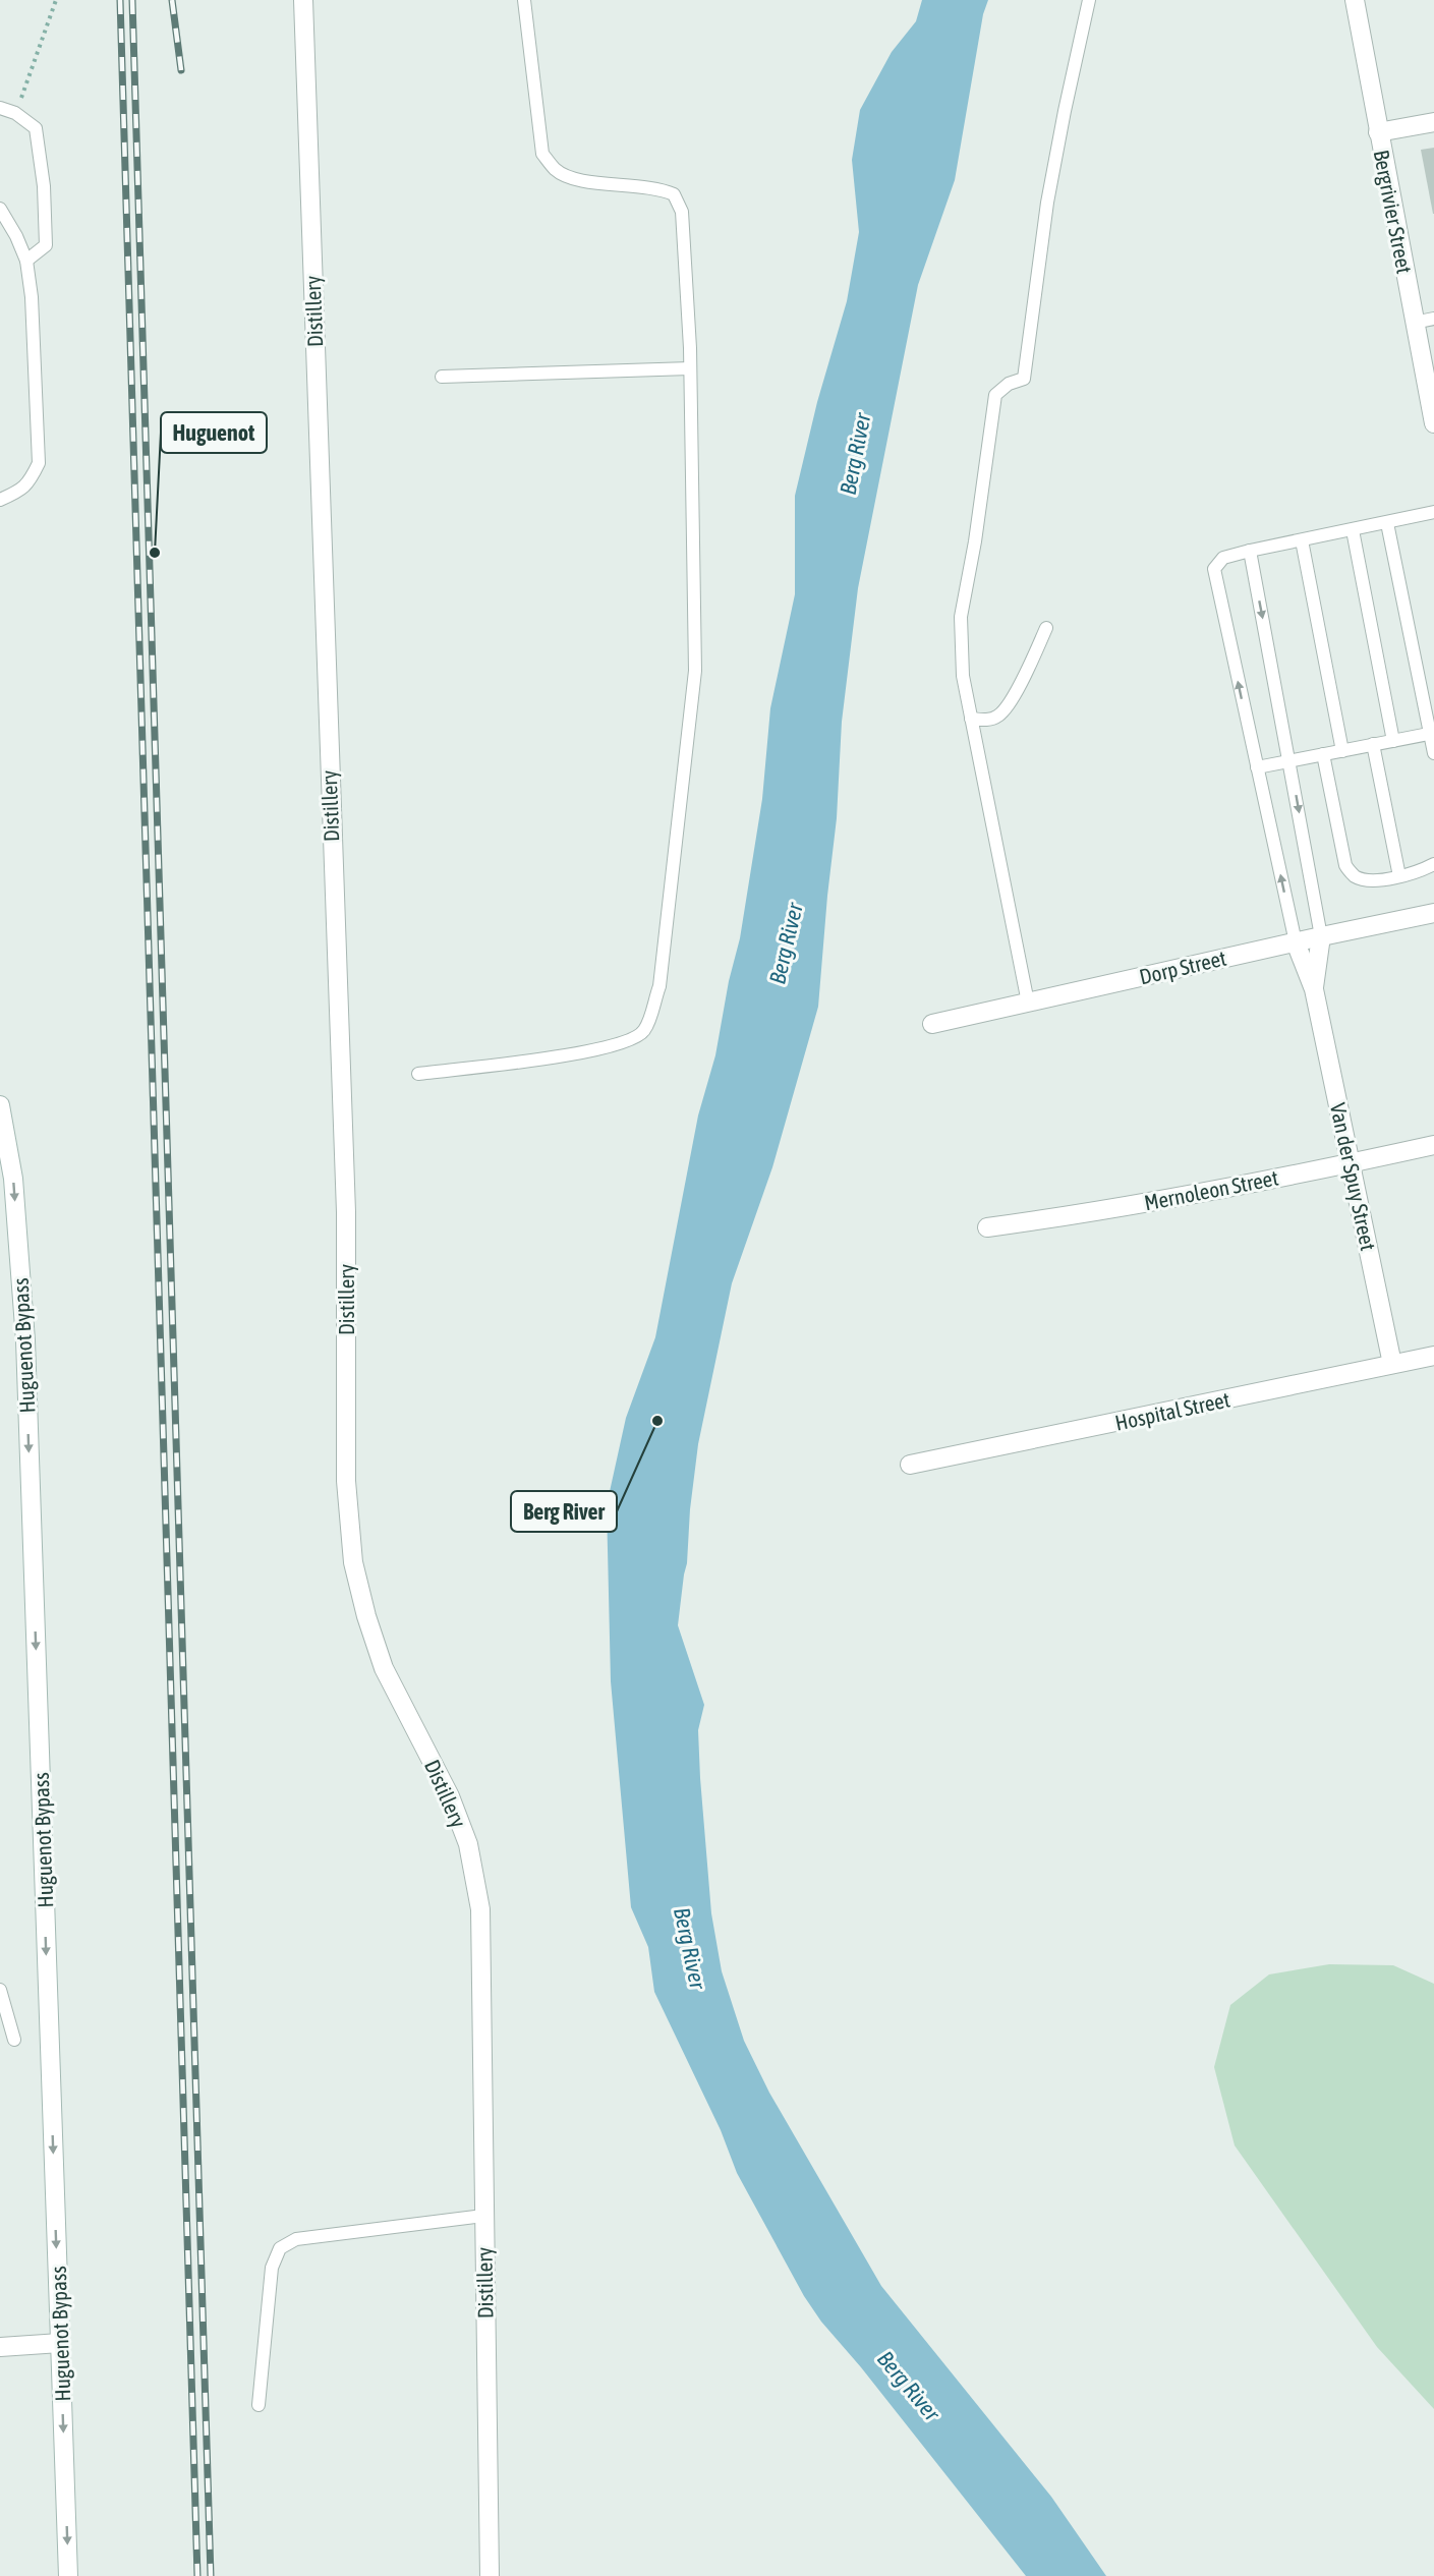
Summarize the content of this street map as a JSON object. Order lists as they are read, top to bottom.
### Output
{
  "streets": {
    "street": [
      "Bergrivier Street",
      "Distillery",
      "Dorp Street",
      "Van der Spuy Street",
      "Mernoleon Street",
      "Huguenot Bypass",
      "Hospital Street"
    ]
  },
  "crossings": [
    ["Dorp Street", "Van der Spuy Street"],
    ["Van der Spuy Street", "Mernoleon Street"],
    ["Van der Spuy Street", "Hospital Street"]
  ],
  "one_way": ["Huguenot Bypass"],
  "water": ["Berg River"],
  "places": ["Huguenot", "Berg River"]
}
